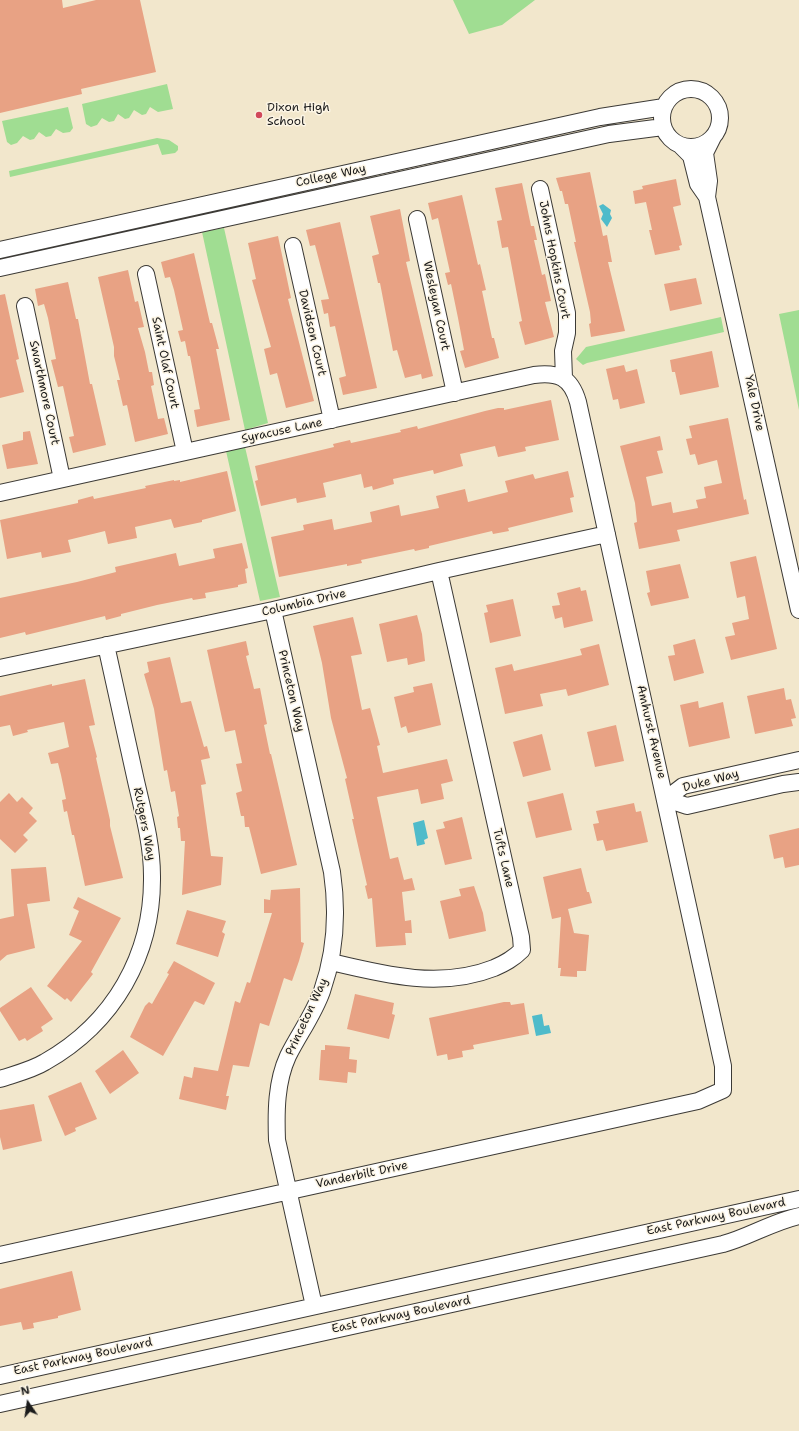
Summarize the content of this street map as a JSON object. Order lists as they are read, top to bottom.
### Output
{
  "streets": {
    "street": [
      "College Way",
      "Johns Hopkins Court",
      "Wesleyan Court",
      "Davidson Court",
      "Saint Olaf Court",
      "Swarthmore Court",
      "Yale Drive",
      "Syracuse Lane",
      "Columbia Drive",
      "Princeton Way",
      "Amhurst Avenue",
      "Duke Way",
      "Rutgers Way",
      "Tufts Lane",
      "Vanderbilt Drive",
      "East Parkway Boulevard"
    ]
  },
  "crossings": [
    ["College Way", "Yale Drive"],
    ["Johns Hopkins Court", "Syracuse Lane"],
    ["Johns Hopkins Court", "Amhurst Avenue"],
    ["Wesleyan Court", "Syracuse Lane"],
    ["Davidson Court", "Syracuse Lane"],
    ["Saint Olaf Court", "Syracuse Lane"],
    ["Swarthmore Court", "Syracuse Lane"],
    ["Syracuse Lane", "Amhurst Avenue"],
    ["Columbia Drive", "Princeton Way"],
    ["Columbia Drive", "Amhurst Avenue"],
    ["Columbia Drive", "Rutgers Way"],
    ["Columbia Drive", "Tufts Lane"],
    ["Princeton Way", "Tufts Lane"],
    ["Princeton Way", "Vanderbilt Drive"],
    ["Princeton Way", "East Parkway Boulevard"],
    ["Amhurst Avenue", "Duke Way"],
    ["Amhurst Avenue", "Vanderbilt Drive"]
  ],
  "places": ["Dixon High School"],
  "north": "top"
}
